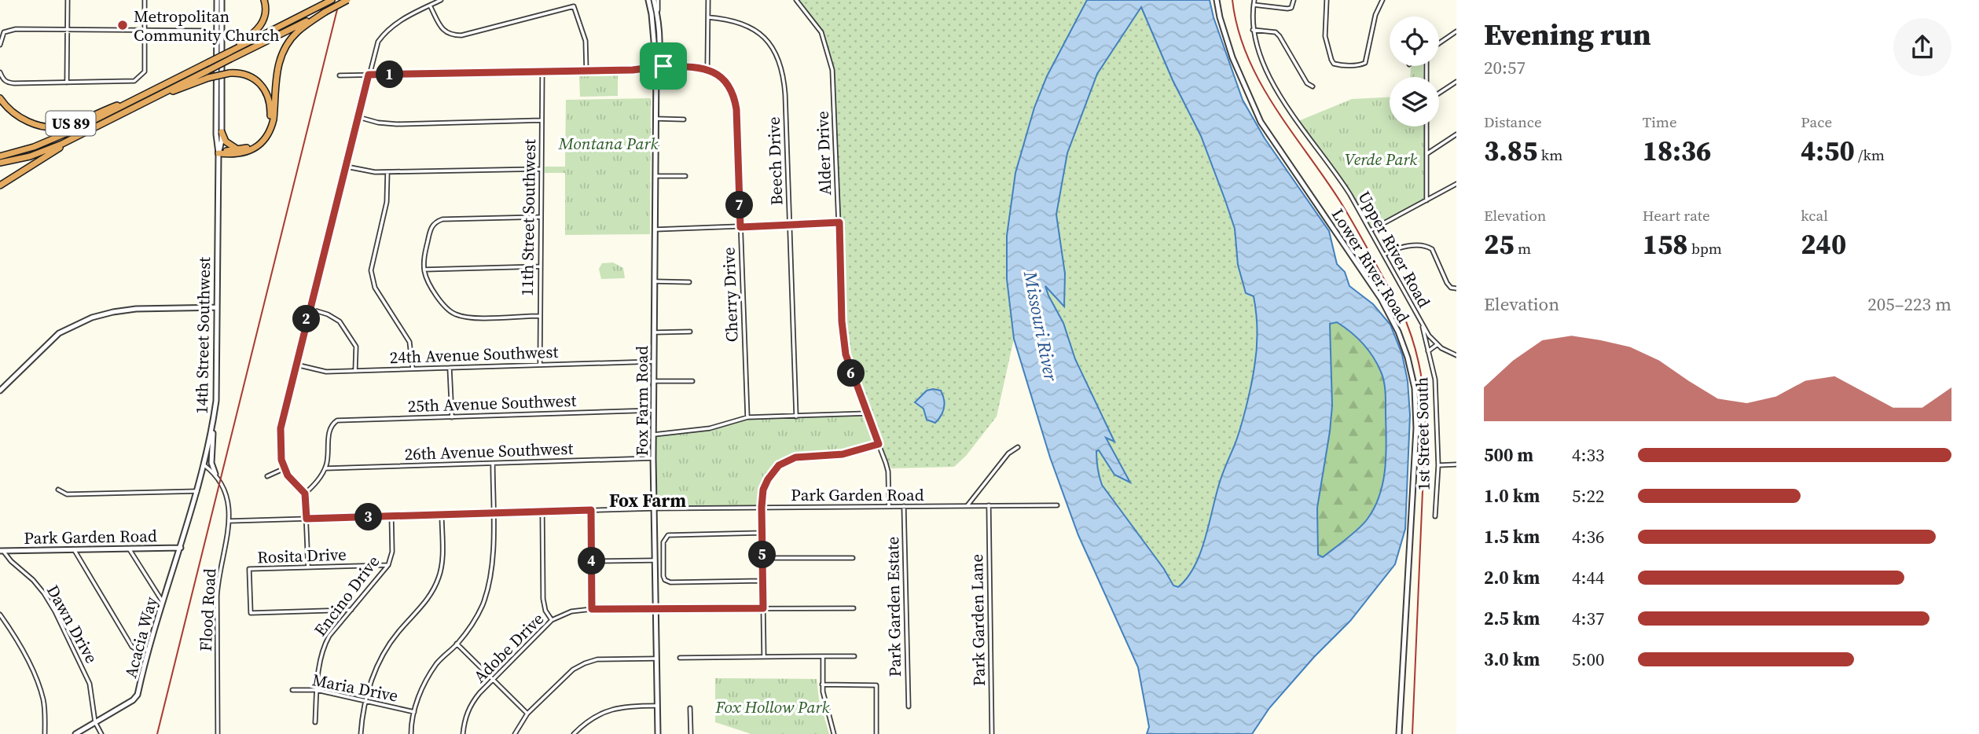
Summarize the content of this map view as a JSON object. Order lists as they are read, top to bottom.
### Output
{
  "streets": {
    "highway": ["US 89"],
    "street": [
      "Alder Drive",
      "Beech Drive",
      "11th Street Southwest",
      "Upper River Road",
      "Lower River Road",
      "Cherry Drive",
      "14th Street Southwest",
      "24th Avenue Southwest",
      "Fox Farm Road",
      "25th Avenue Southwest",
      "1st Street South",
      "26th Avenue Southwest",
      "Park Garden Road",
      "Rosita Drive",
      "Encino Drive",
      "Park Garden Estate",
      "Flood Road",
      "Park Garden Lane",
      "Dawn Drive",
      "Acacia Way",
      "Adobe Drive",
      "Maria Drive"
    ]
  },
  "crossings": [
    ["Alder Drive", "Park Garden Road"],
    ["11th Street Southwest", "24th Avenue Southwest"],
    ["Upper River Road", "1st Street South"],
    ["14th Street Southwest", "Park Garden Road"],
    ["14th Street Southwest", "Flood Road"],
    ["14th Street Southwest", "Acacia Way"],
    ["24th Avenue Southwest", "Fox Farm Road"],
    ["Fox Farm Road", "25th Avenue Southwest"],
    ["Fox Farm Road", "26th Avenue Southwest"],
    ["Fox Farm Road", "Park Garden Road"],
    ["Fox Farm Road", "Adobe Drive"],
    ["25th Avenue Southwest", "26th Avenue Southwest"],
    ["Park Garden Road", "Encino Drive"],
    ["Park Garden Road", "Park Garden Estate"],
    ["Park Garden Road", "Flood Road"],
    ["Park Garden Road", "Park Garden Lane"],
    ["Park Garden Road", "Dawn Drive"],
    ["Park Garden Road", "Acacia Way"],
    ["Rosita Drive", "Encino Drive"],
    ["Encino Drive", "Maria Drive"],
    ["Dawn Drive", "Acacia Way"]
  ],
  "districts": ["Fox Farm"],
  "water": ["Missouri River"],
  "parks": ["Montana Park", "Verde Park", "Fox Hollow Park"],
  "places": ["Metropolitan Community Church"],
  "page": {
    "heading": ["Evening run", "20:57"],
    "pins": [
      "1",
      "7",
      "2",
      "6",
      "3",
      "5",
      "4"
    ],
    "stats": [
      ["Distance", "3.85 km"],
      ["Time", "18:36"],
      ["Pace", "4:50 /km"],
      ["Elevation", "25 m"],
      ["Heart rate", "158 bpm"],
      ["kcal", "240"]
    ],
    "chart": ["Elevation", "205–223 m"],
    "list": [
      {
        "name": "500 m",
        "note": "4:33"
      },
      {
        "name": "1.0 km",
        "note": "5:22"
      },
      {
        "name": "1.5 km",
        "note": "4:36"
      },
      {
        "name": "2.0 km",
        "note": "4:44"
      },
      {
        "name": "2.5 km",
        "note": "4:37"
      },
      {
        "name": "3.0 km",
        "note": "5:00"
      }
    ]
  }
}
